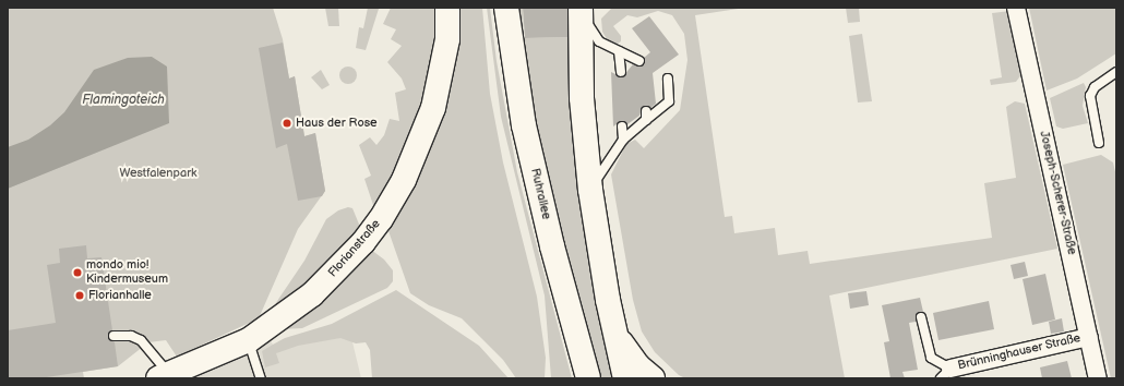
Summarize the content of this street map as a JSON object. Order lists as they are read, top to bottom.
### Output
{
  "streets": {
    "main road": ["Ruhrallee", "Florianstraße"],
    "street": ["Joseph-Scherer-Straße", "Brünninghauser Straße"]
  },
  "crossings": [
    ["Joseph-Scherer-Straße", "Brünninghauser Straße"]
  ],
  "water": ["Flamingoteich"],
  "parks": ["Westfalenpark"],
  "places": ["Haus der Rose", "mondo mio! Kindermuseum", "Florianhalle"]
}
